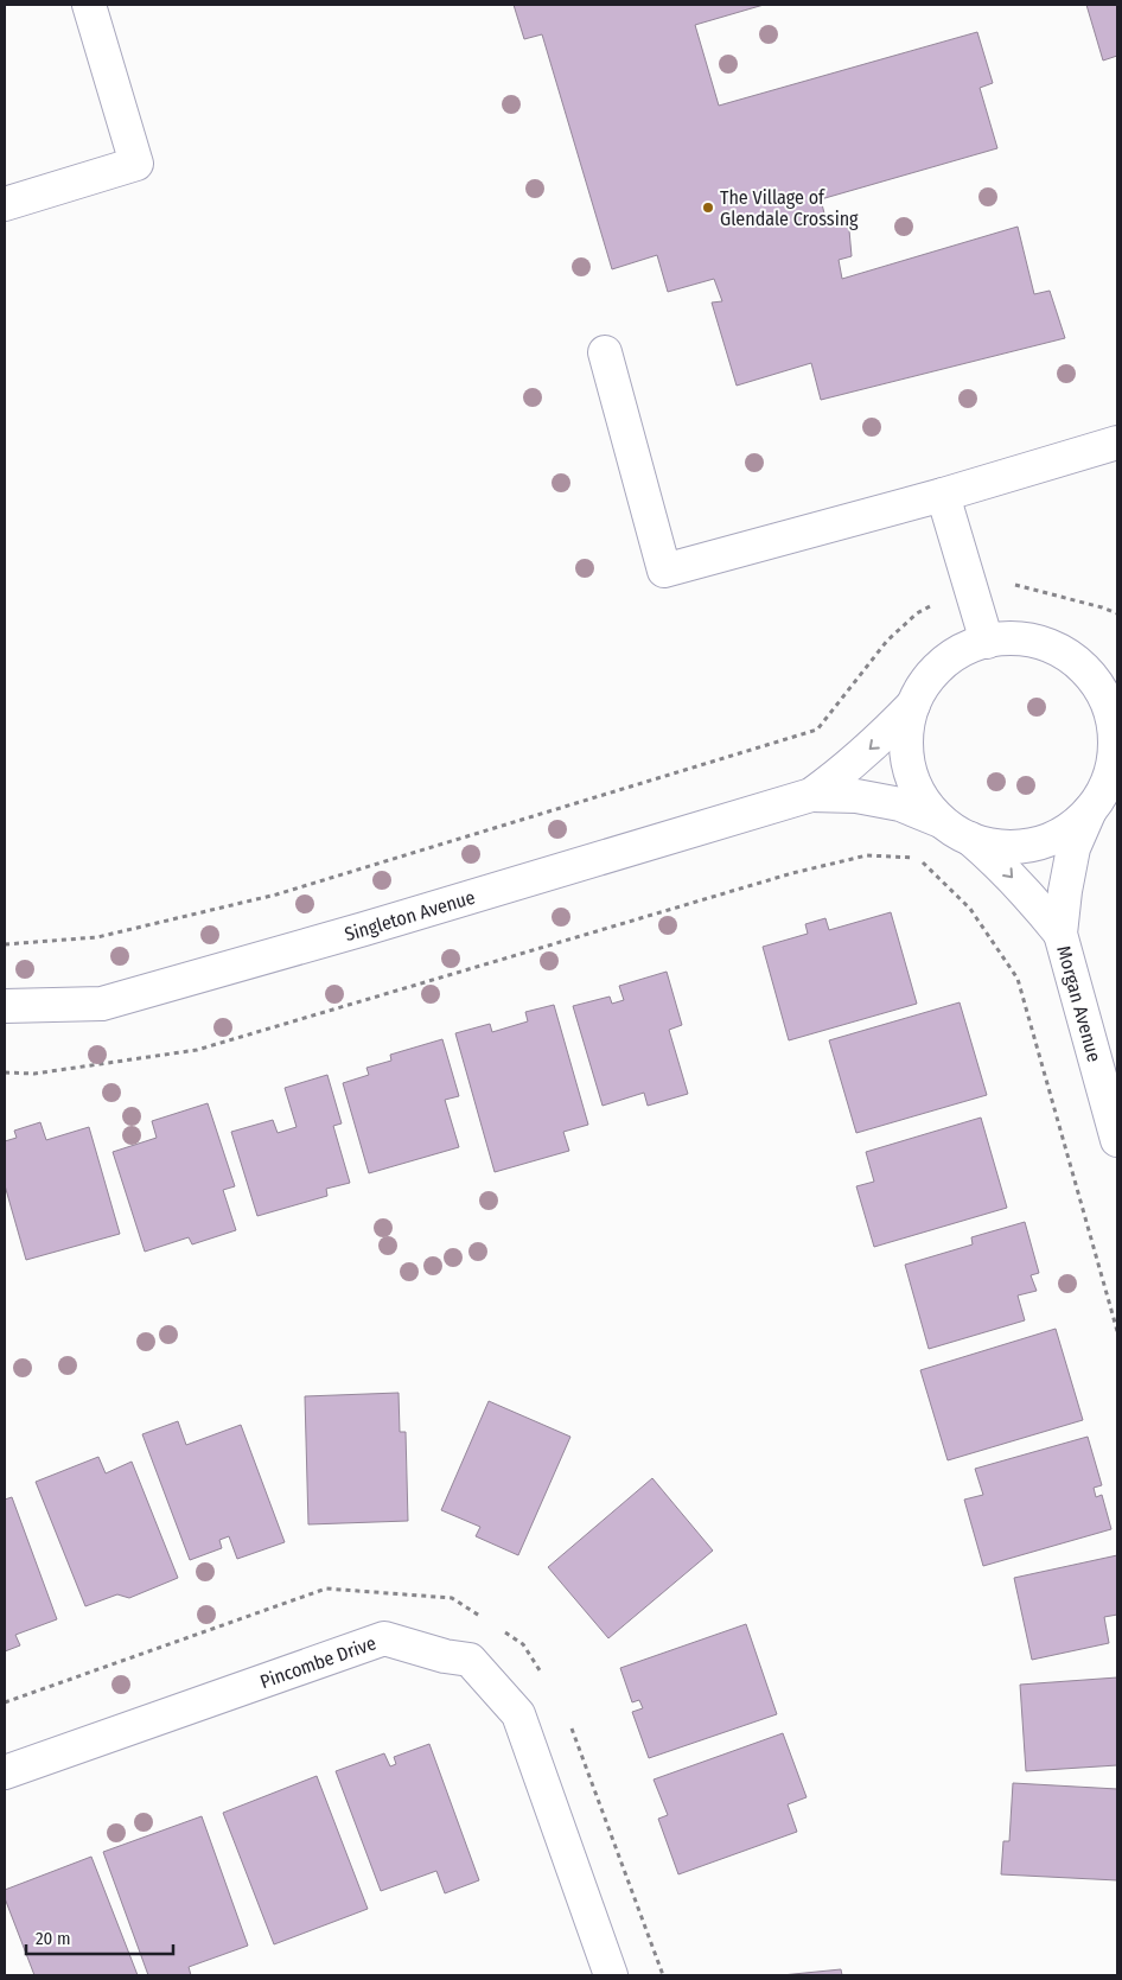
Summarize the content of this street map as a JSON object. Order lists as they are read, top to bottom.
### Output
{
  "streets": {
    "street": ["Singleton Avenue", "Morgan Avenue", "Pincombe Drive"]
  },
  "crossings": [
    ["Singleton Avenue", "Morgan Avenue"]
  ],
  "places": ["The Village of Glendale Crossing"],
  "scale_bar": "20 m"
}
